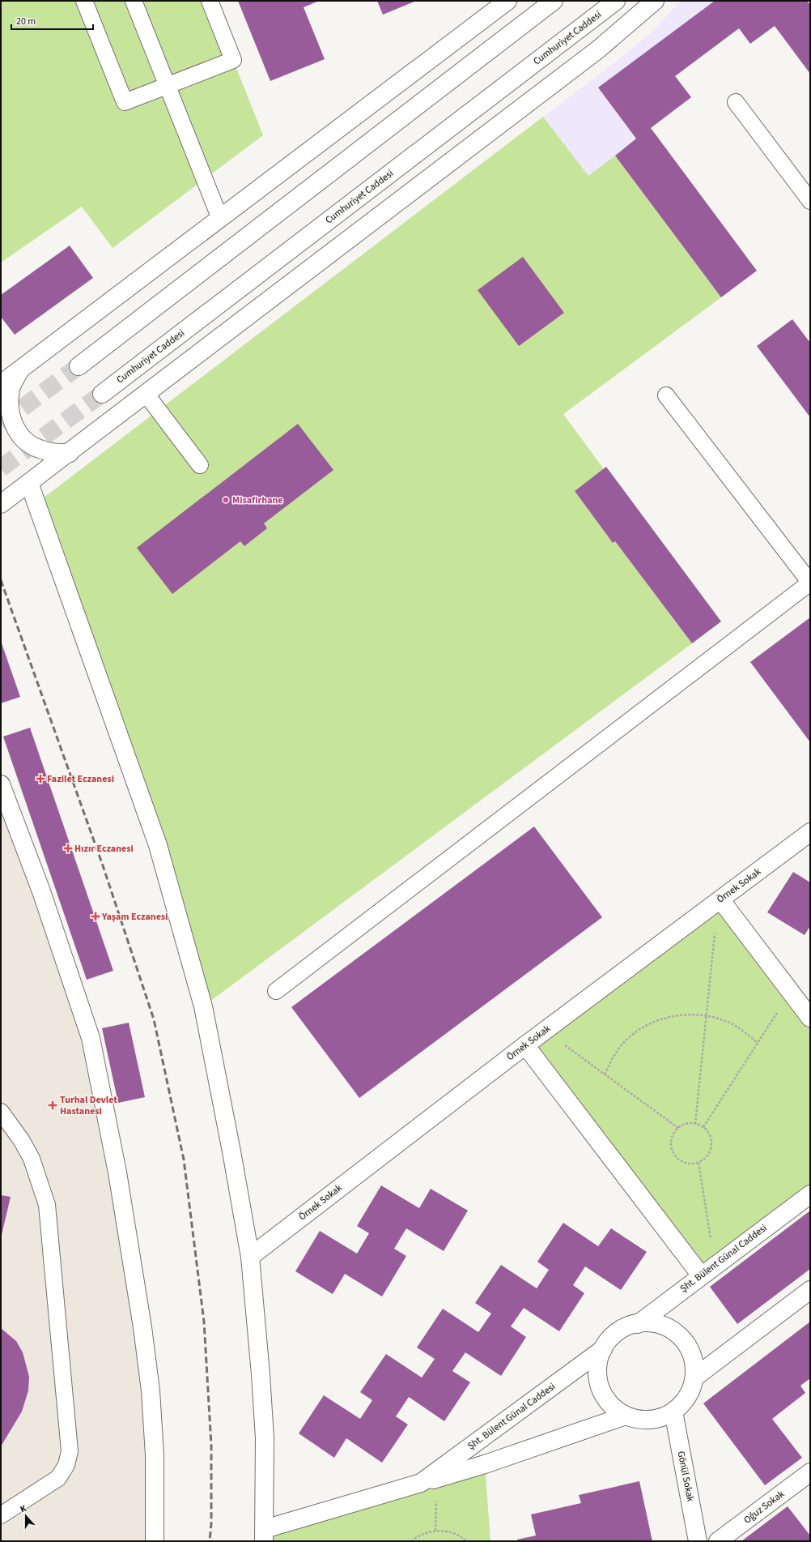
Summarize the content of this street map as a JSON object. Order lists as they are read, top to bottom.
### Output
{
  "streets": {
    "main road": [
      "Cumhuriyet Caddesi",
      "Örnek Sokak",
      "Şht. Bülent Günal Caddesi",
      "Gönül Sokak",
      "Oğuz Sokak"
    ]
  },
  "crossings": [
    ["Şht. Bülent Günal Caddesi", "Gönül Sokak"]
  ],
  "places": {
    "other": ["Misafirhane"],
    "health": [
      "Fazilet Eczanesi",
      "Hızır Eczanesi",
      "Yaşam Eczanesi",
      "Turhal Devlet Hastanesi"
    ]
  },
  "scale_bar": "20 m",
  "north": "top"
}
